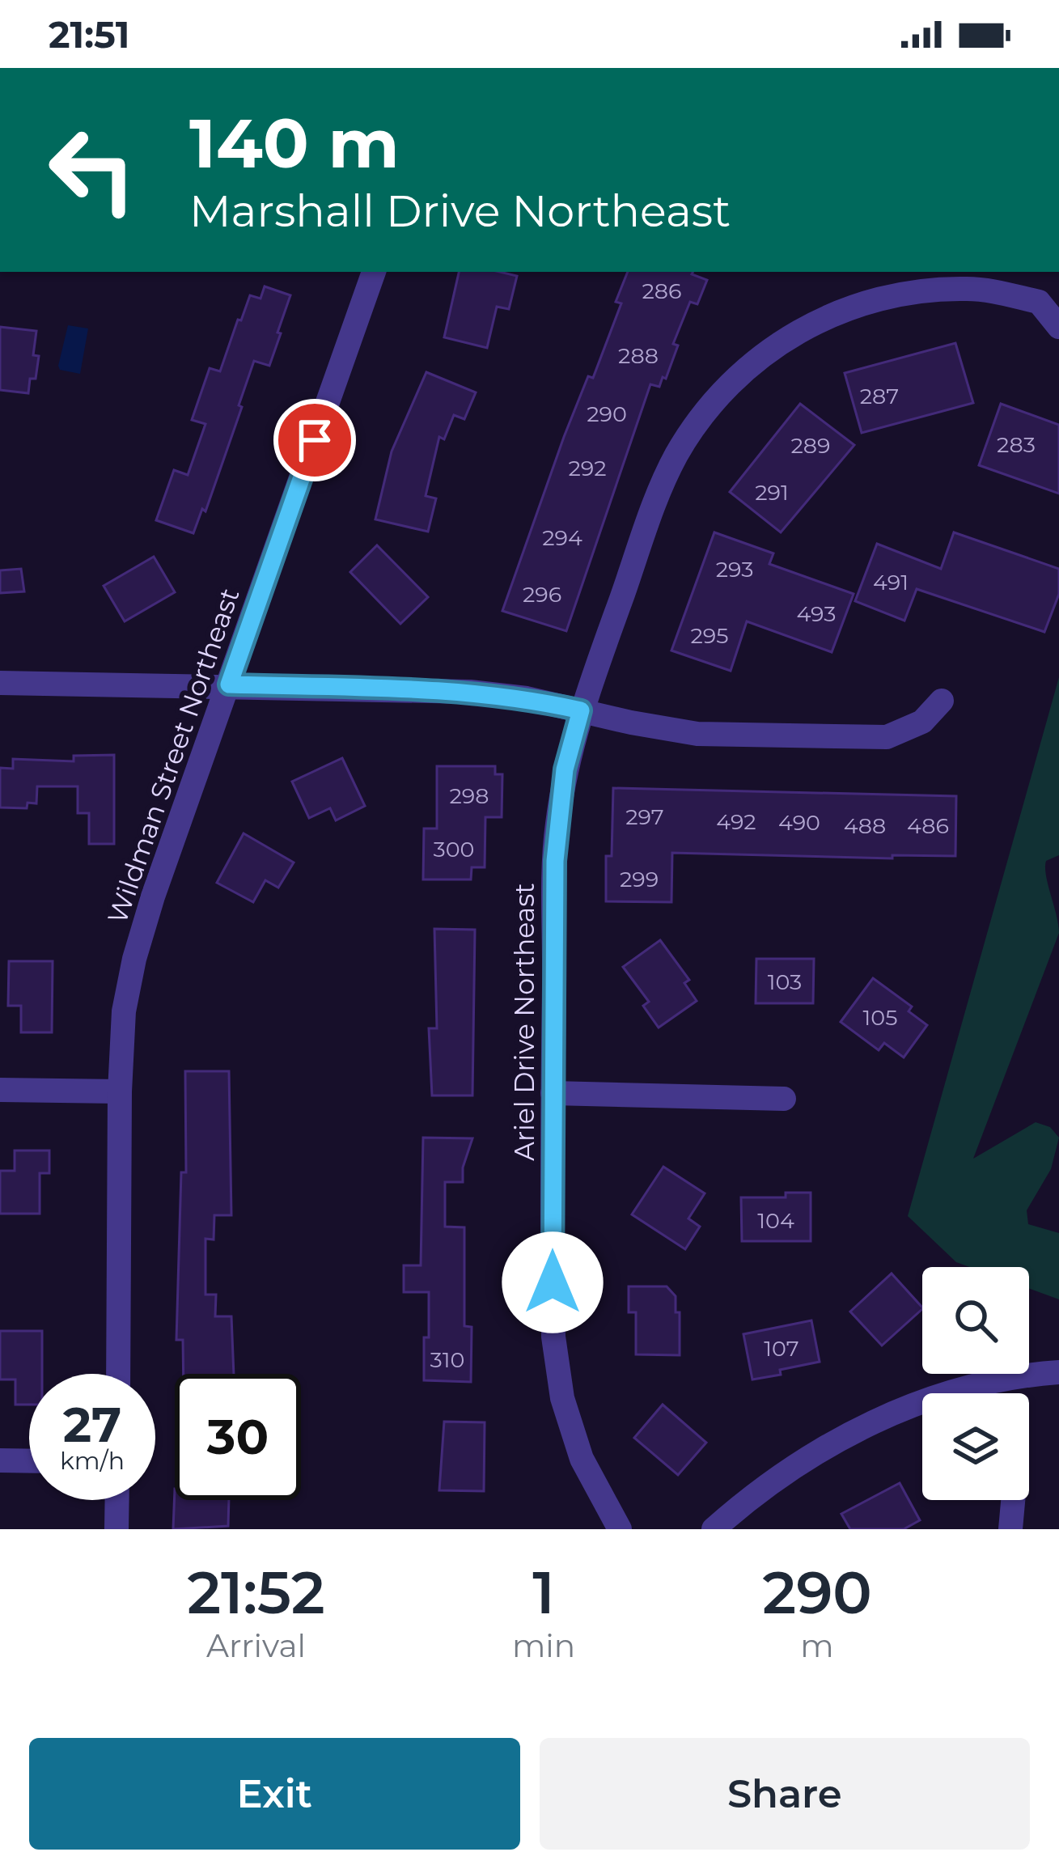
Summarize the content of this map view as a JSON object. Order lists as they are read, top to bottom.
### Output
{
  "streets": {
    "street": ["Wildman Street Northeast", "Ariel Drive Northeast"]
  },
  "house_numbers": [
    "286",
    "288",
    "287",
    "290",
    "283",
    "289",
    "292",
    "291",
    "294",
    "293",
    "491",
    "296",
    "493",
    "295",
    "298",
    "297",
    "492",
    "490",
    "488",
    "486",
    "300",
    "299",
    "103",
    "105",
    "104",
    "107",
    "310"
  ],
  "page": {
    "status": "21:51",
    "turn": ["140 m", "Marshall Drive Northeast"],
    "speed": "27 km/h",
    "limit": "30",
    "eta": [
      "21:52",
      "Arrival",
      "1",
      "min",
      "290",
      "m"
    ],
    "buttons": ["Exit", "Share"]
  }
}
